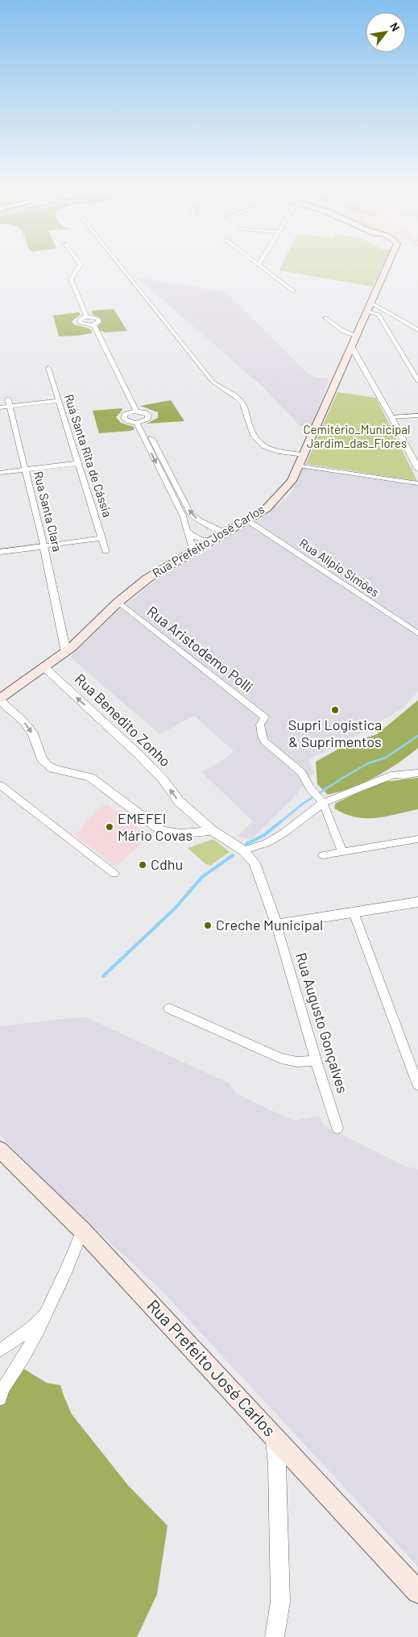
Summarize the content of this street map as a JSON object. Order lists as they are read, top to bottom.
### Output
{
  "streets": {
    "main road": ["Rua Prefeito José Carlos"],
    "street": [
      "Rua Santa Rita de Cássia",
      "Rua Santa Clara",
      "Rua Alipio Simões",
      "Rua Aristodemo Polli",
      "Rua Benedito Zonho",
      "Rua Augusto Gonçalves"
    ]
  },
  "crossings": [
    ["Rua Santa Clara", "Rua Prefeito José Carlos"],
    ["Rua Prefeito José Carlos", "Rua Alipio Simões"],
    ["Rua Prefeito José Carlos", "Rua Aristodemo Polli"],
    ["Rua Prefeito José Carlos", "Rua Benedito Zonho"],
    ["Rua Benedito Zonho", "Rua Augusto Gonçalves"]
  ],
  "parks": ["Cemitério_Municipal Jardim_das_Flores"],
  "places": [
    "Supri Logística & Suprimentos",
    "EMEFEI Mário Covas",
    "Cdhu",
    "Creche Municipal"
  ],
  "north": "top right"
}
